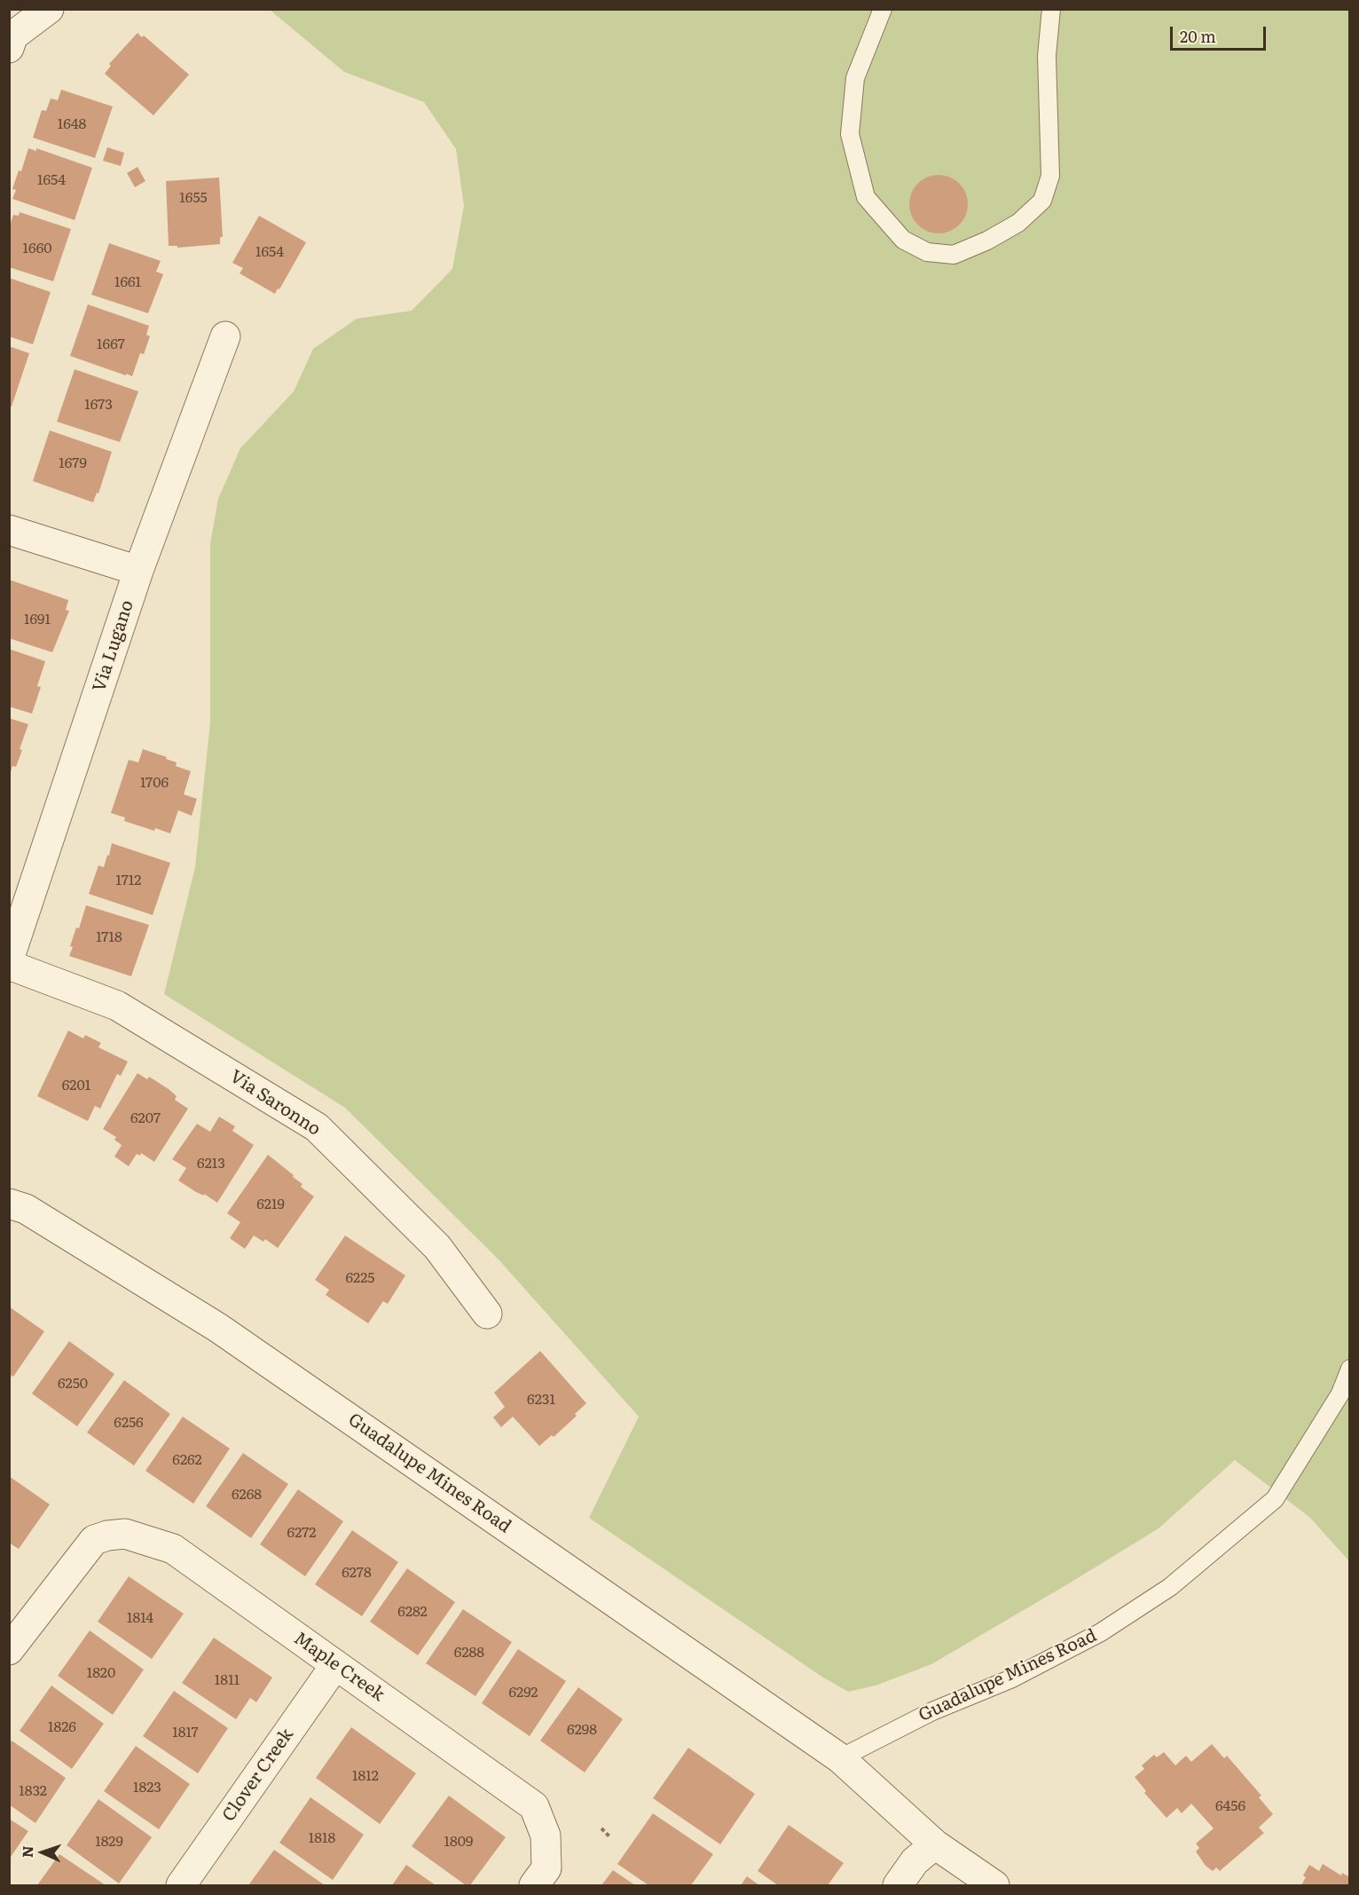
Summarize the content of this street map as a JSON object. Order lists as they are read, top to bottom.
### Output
{
  "streets": {
    "street": [
      "Via Lugano",
      "Via Saronno",
      "Guadalupe Mines Road",
      "Maple Creek",
      "Clover Creek"
    ]
  },
  "crossings": [
    ["Maple Creek", "Clover Creek"]
  ],
  "house_numbers": [
    "1648",
    "1654",
    "1655",
    "1660",
    "1654",
    "1661",
    "1667",
    "1673",
    "1679",
    "1691",
    "1706",
    "1712",
    "1718",
    "6201",
    "6207",
    "6213",
    "6219",
    "6225",
    "6250",
    "6231",
    "6256",
    "6262",
    "6268",
    "6272",
    "6278",
    "6282",
    "1814",
    "6288",
    "1820",
    "1811",
    "6292",
    "1826",
    "6298",
    "1817",
    "1812",
    "1823",
    "1832",
    "6456",
    "1818",
    "1829",
    "1809"
  ],
  "scale_bar": "20 m",
  "north": "left"
}
